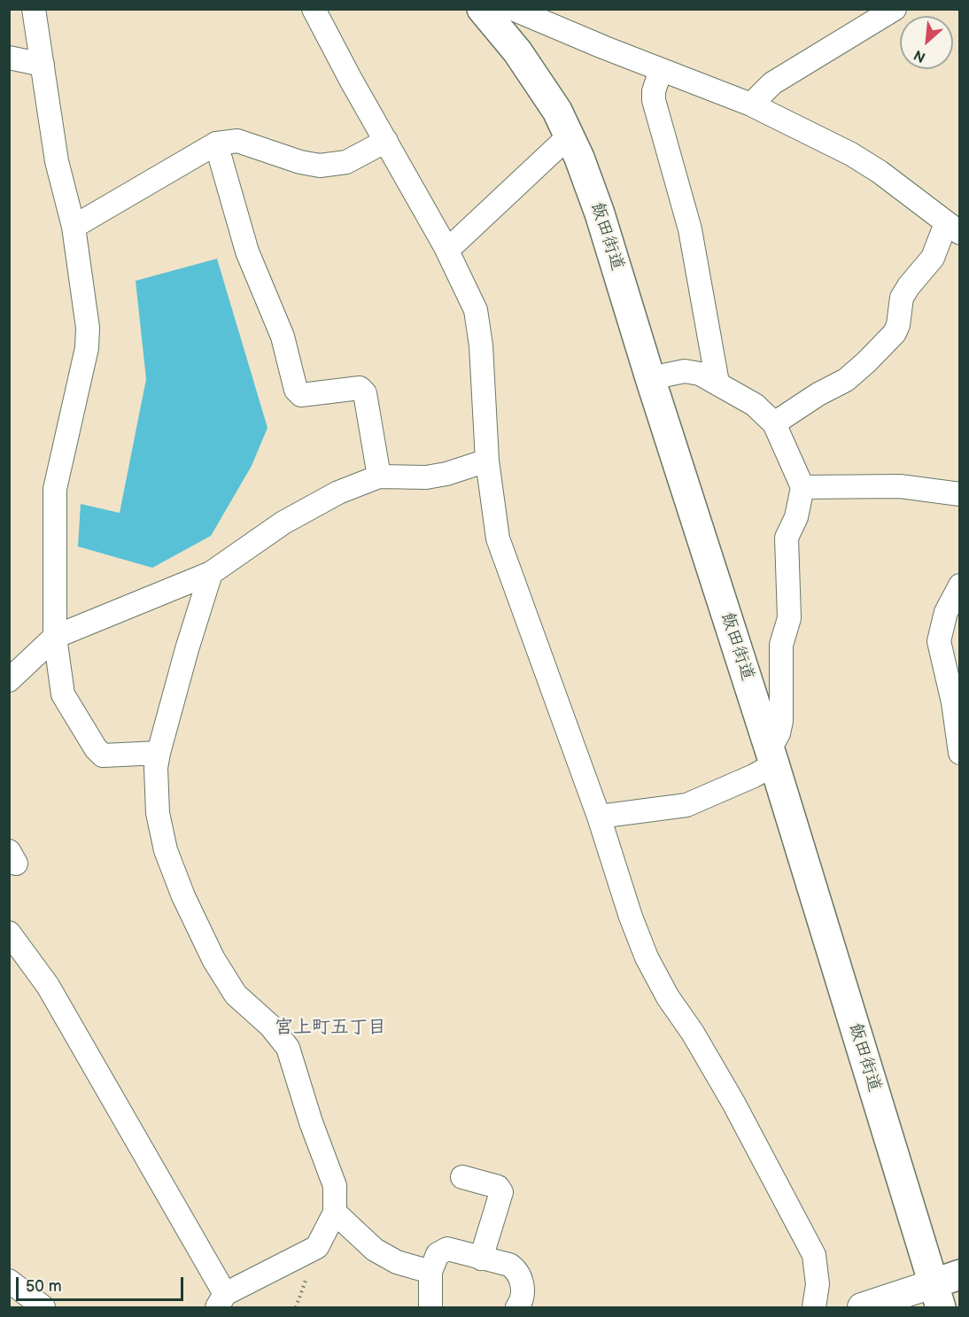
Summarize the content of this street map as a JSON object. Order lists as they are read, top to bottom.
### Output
{
  "streets": {
    "main road": ["飯田街道"]
  },
  "districts": ["宮上町五丁目"],
  "scale_bar": "50 m",
  "north": "bottom left"
}
